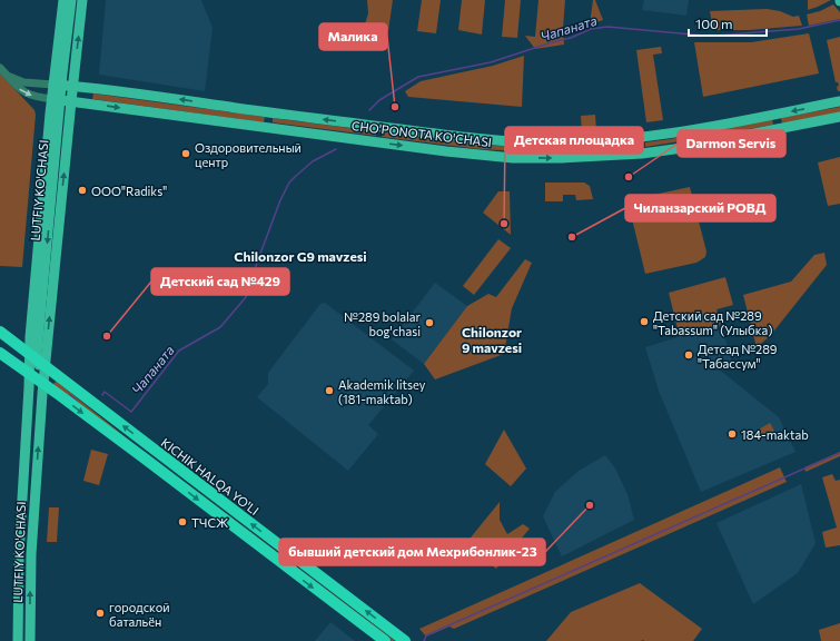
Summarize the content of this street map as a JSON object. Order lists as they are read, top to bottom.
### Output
{
  "streets": {
    "highway": ["KICHIK HALQA YO'LI"],
    "main road": ["CHO'PONOTA KO'CHASI", "LUTFIY KO'CHASI"]
  },
  "crossings": [
    ["CHO'PONOTA KO'CHASI", "LUTFIY KO'CHASI"],
    ["LUTFIY KO'CHASI", "KICHIK HALQA YO'LI"]
  ],
  "districts": ["Chilonzor G9 mavzesi", "Chilonzor 9 mavzesi"],
  "water": ["Чапаната"],
  "places": [
    "Малика",
    "Оздоровительный центр",
    "Darmon Servis",
    "OOO\"Radiks\"",
    "Детская площадка",
    "Чиланзарский РОВД",
    "Детский сад №289 \"Tabassum\" (Улыбка)",
    "№289 bolalar bog'chasi",
    "Детский сад №429",
    "Детсад №289 \"Табассум\"",
    "Akademik litsey (181-maktab)",
    "184-maktab",
    "бывший детский дом Мехрибонлик-23",
    "ТЧСЖ",
    "городской батальён"
  ],
  "scale_bar": "100 m"
}
